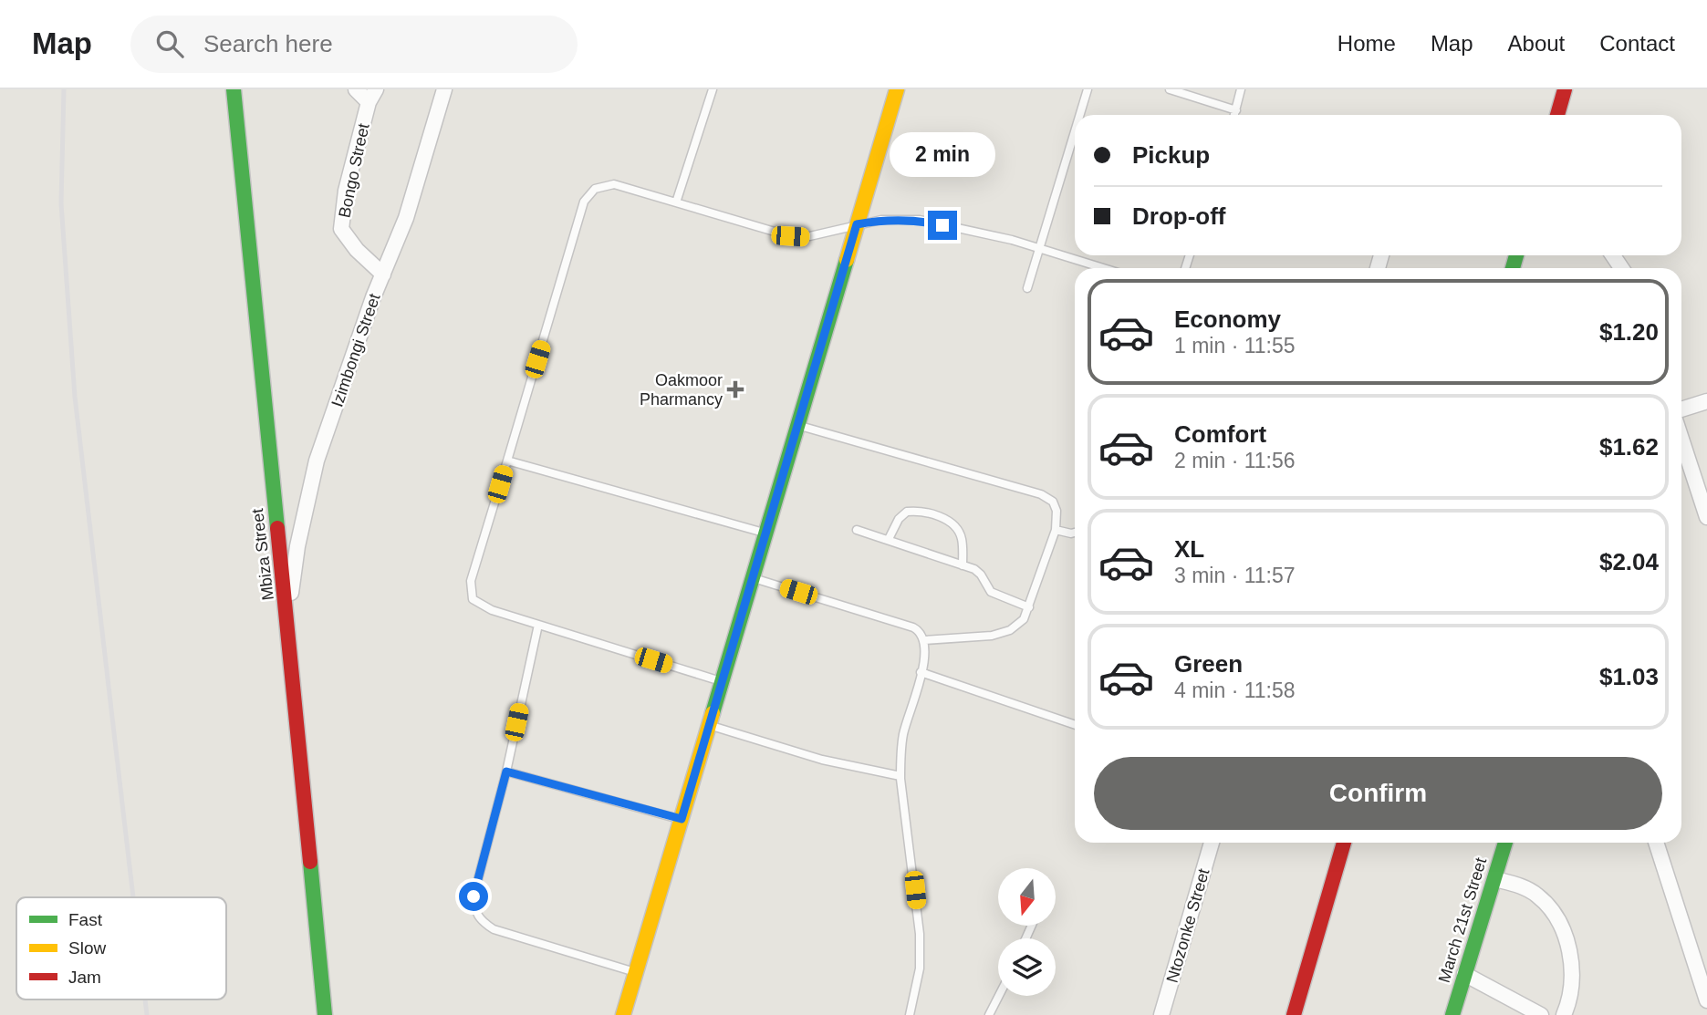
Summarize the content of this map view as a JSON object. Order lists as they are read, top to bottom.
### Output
{
  "streets": {
    "street": [
      "Bongo Street",
      "Izimbongi Street",
      "Mbiza Street",
      "March 21st Street",
      "Ntozonke Street"
    ]
  },
  "crossings": [
    ["Bongo Street", "Izimbongi Street"],
    ["Izimbongi Street", "Mbiza Street"]
  ],
  "places": {
    "health": ["Oakmoor Pharmancy"]
  },
  "legend": ["Fast", "Slow", "Jam"],
  "north": "bottom",
  "page": {
    "header": "Map",
    "search": "Search here",
    "nav": [
      "Home",
      "Map",
      "About",
      "Contact"
    ],
    "banner": ["Pickup", "Drop-off"],
    "bubble": "2 min",
    "list": [
      {
        "name": "Economy",
        "note": "1 min · 11:55",
        "value": "$1.20"
      },
      {
        "name": "Comfort",
        "note": "2 min · 11:56",
        "value": "$1.62"
      },
      {
        "name": "XL",
        "note": "3 min · 11:57",
        "value": "$2.04"
      },
      {
        "name": "Green",
        "note": "4 min · 11:58",
        "value": "$1.03"
      }
    ],
    "buttons": "Confirm"
  }
}
